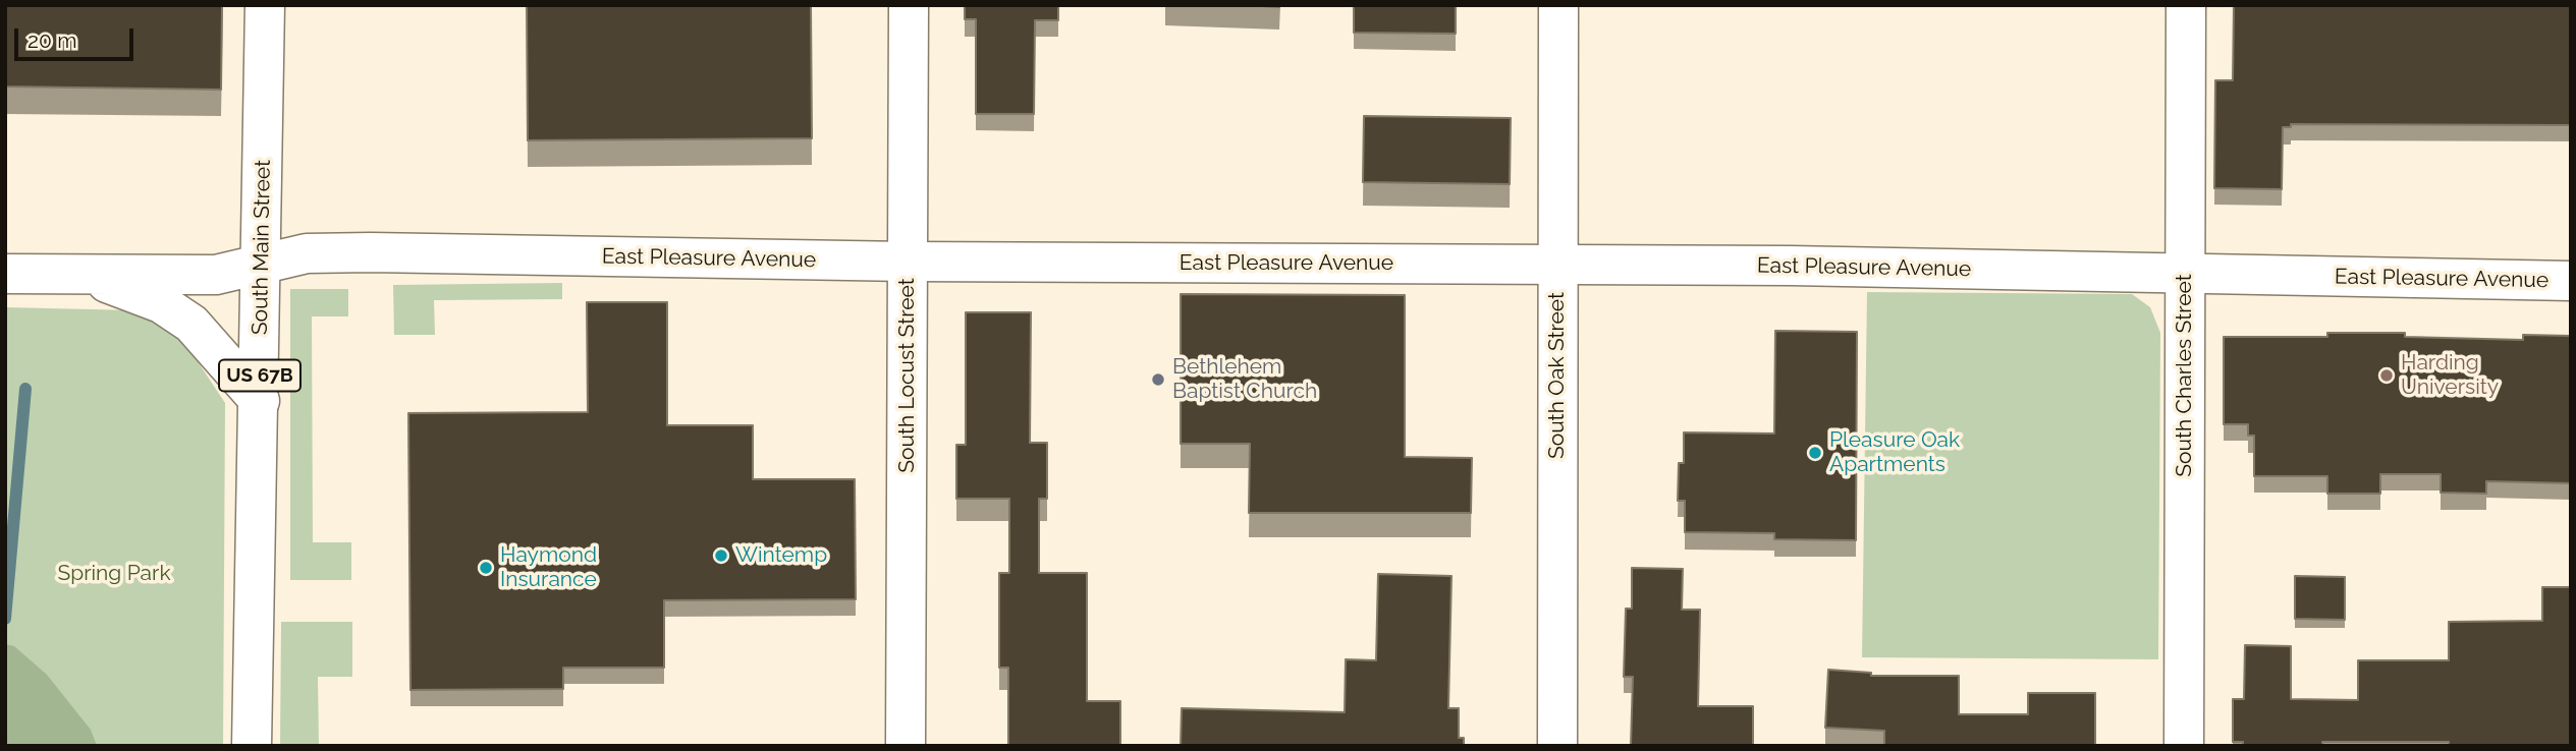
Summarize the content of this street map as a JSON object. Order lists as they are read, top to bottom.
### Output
{
  "streets": {
    "street": [
      "South Main Street",
      "East Pleasure Avenue",
      "US 67B",
      "South Locust Street",
      "South Oak Street",
      "South Charles Street"
    ]
  },
  "crossings": [
    ["South Main Street", "East Pleasure Avenue"],
    ["East Pleasure Avenue", "South Locust Street"],
    ["East Pleasure Avenue", "South Oak Street"],
    ["East Pleasure Avenue", "South Charles Street"]
  ],
  "parks": ["Spring Park"],
  "places": [
    "Harding University",
    "Bethlehem Baptist Church",
    "Pleasure Oak Apartments",
    "Wintemp",
    "Haymond Insurance"
  ],
  "scale_bar": "20 m"
}
